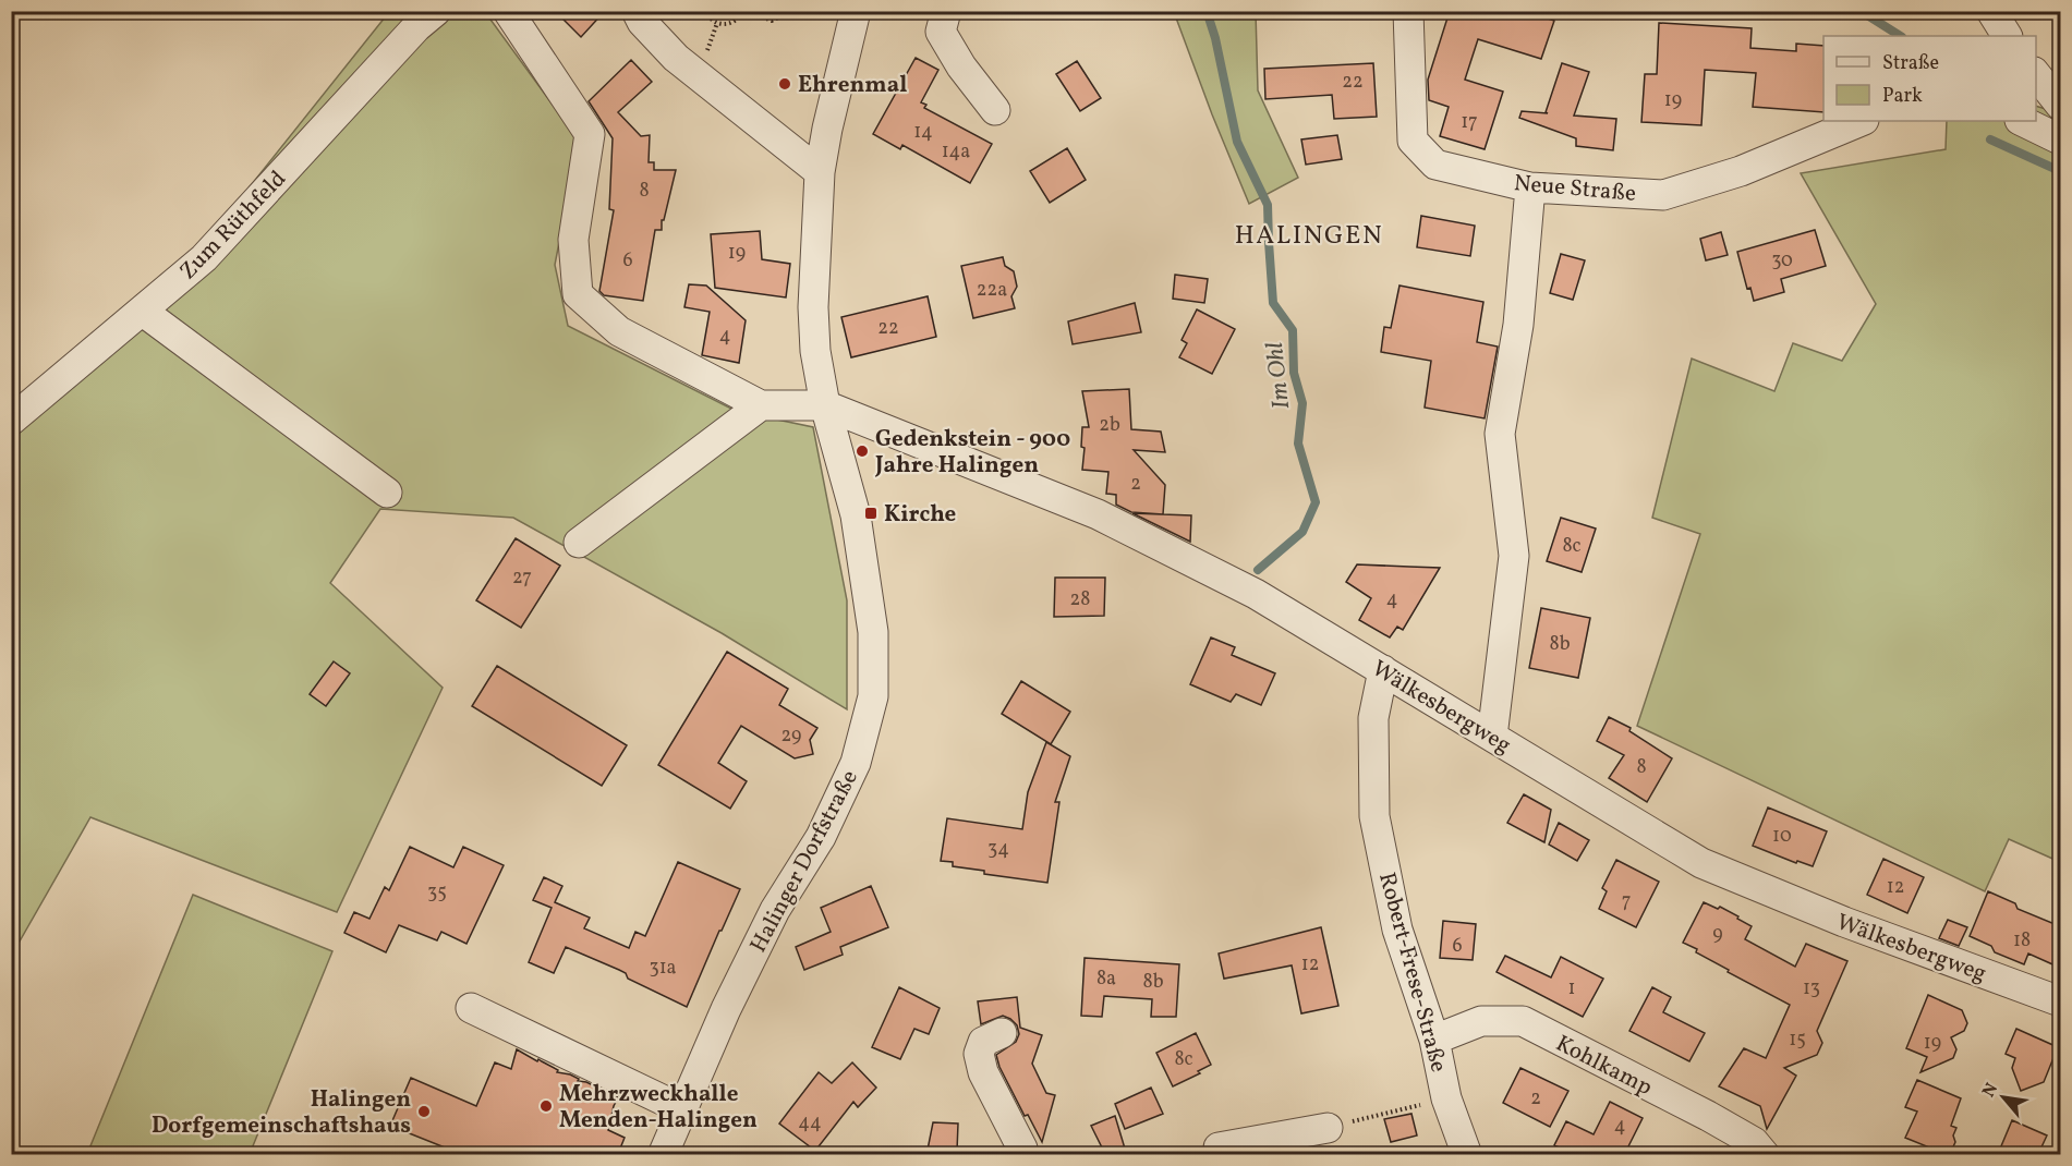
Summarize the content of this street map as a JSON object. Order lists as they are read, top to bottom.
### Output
{
  "streets": {
    "street": [
      "Neue Straße",
      "Zum Rüthfeld",
      "Wälkesbergweg",
      "Halinger Dorfstraße",
      "Robert-Frese-Straße",
      "Kohlkamp"
    ]
  },
  "crossings": [
    ["Wälkesbergweg", "Halinger Dorfstraße"],
    ["Wälkesbergweg", "Robert-Frese-Straße"],
    ["Robert-Frese-Straße", "Kohlkamp"]
  ],
  "districts": ["HALINGEN"],
  "water": ["Im Ohl"],
  "places": {
    "other": [
      "Ehrenmal",
      "Gedenkstein - 900 Jahre Halingen",
      "Mehrzweckhalle Menden-Halingen",
      "Halingen Dorfgemeinschaftshaus"
    ],
    "transit": ["Kirche"]
  },
  "house_numbers": [
    "22",
    "19",
    "17",
    "14",
    "14a",
    "8",
    "19",
    "6",
    "30",
    "22a",
    "22",
    "4",
    "2b",
    "2",
    "8c",
    "27",
    "28",
    "4",
    "8b",
    "29",
    "8",
    "10",
    "34",
    "12",
    "35",
    "7",
    "9",
    "18",
    "6",
    "12",
    "31a",
    "8a",
    "8b",
    "1",
    "13",
    "15",
    "19",
    "8c",
    "2",
    "44",
    "4"
  ],
  "legend": ["Straße", "Park"],
  "north": "top left"
}
